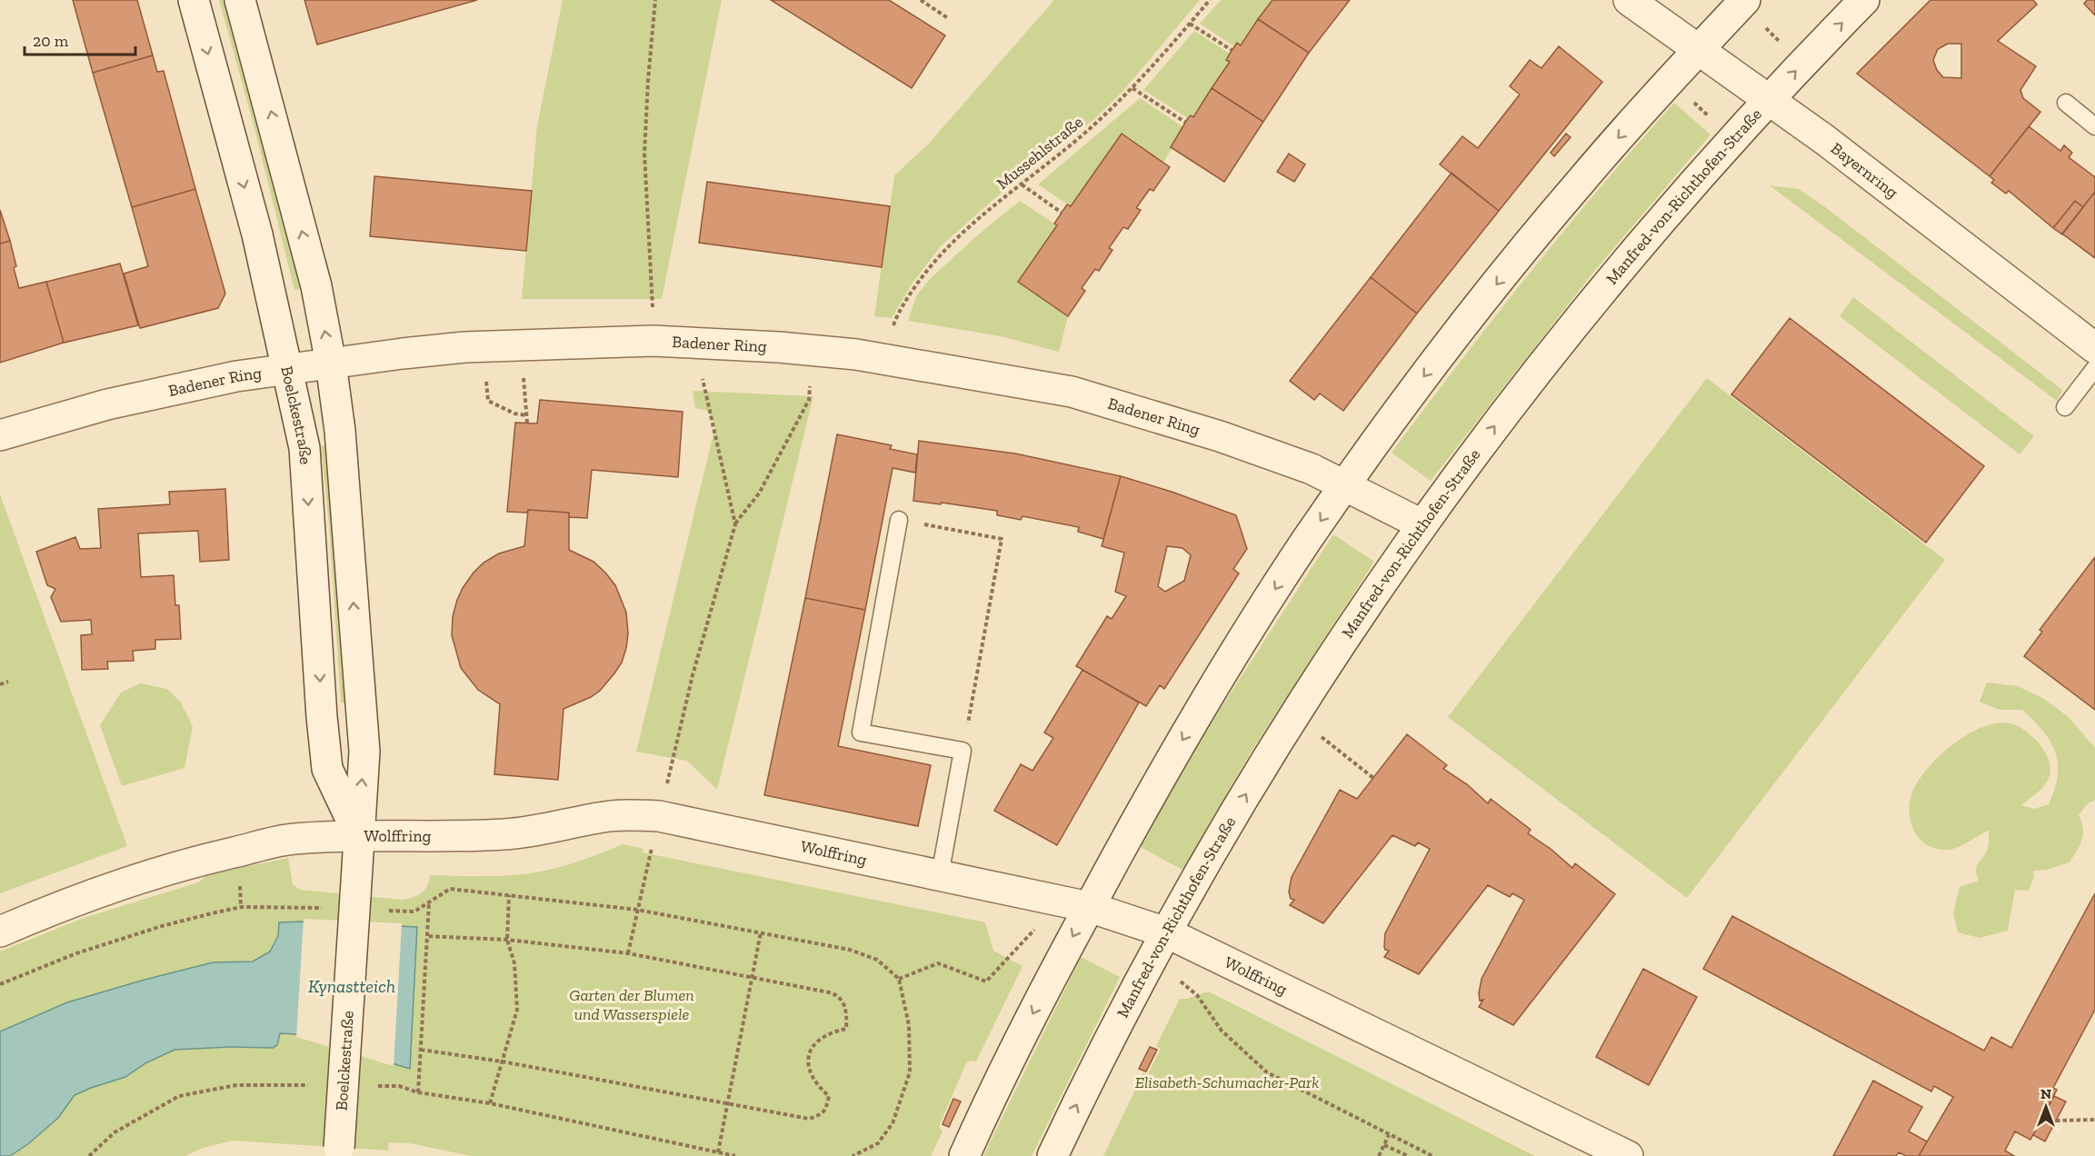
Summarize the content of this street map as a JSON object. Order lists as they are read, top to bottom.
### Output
{
  "streets": {
    "street": [
      "Bayernring",
      "Manfred-von-Richthofen-Straße",
      "Badener Ring",
      "Boelckestraße",
      "Wolffring"
    ],
    "path": ["Mussehlstraße"]
  },
  "crossings": [
    ["Bayernring", "Manfred-von-Richthofen-Straße"],
    ["Manfred-von-Richthofen-Straße", "Badener Ring"],
    ["Manfred-von-Richthofen-Straße", "Wolffring"],
    ["Badener Ring", "Boelckestraße"],
    ["Boelckestraße", "Wolffring"]
  ],
  "water": ["Kynastteich"],
  "parks": ["Garten der Blumen und Wasserspiele", "Elisabeth-Schumacher-Park"],
  "scale_bar": "20 m",
  "north": "top"
}
